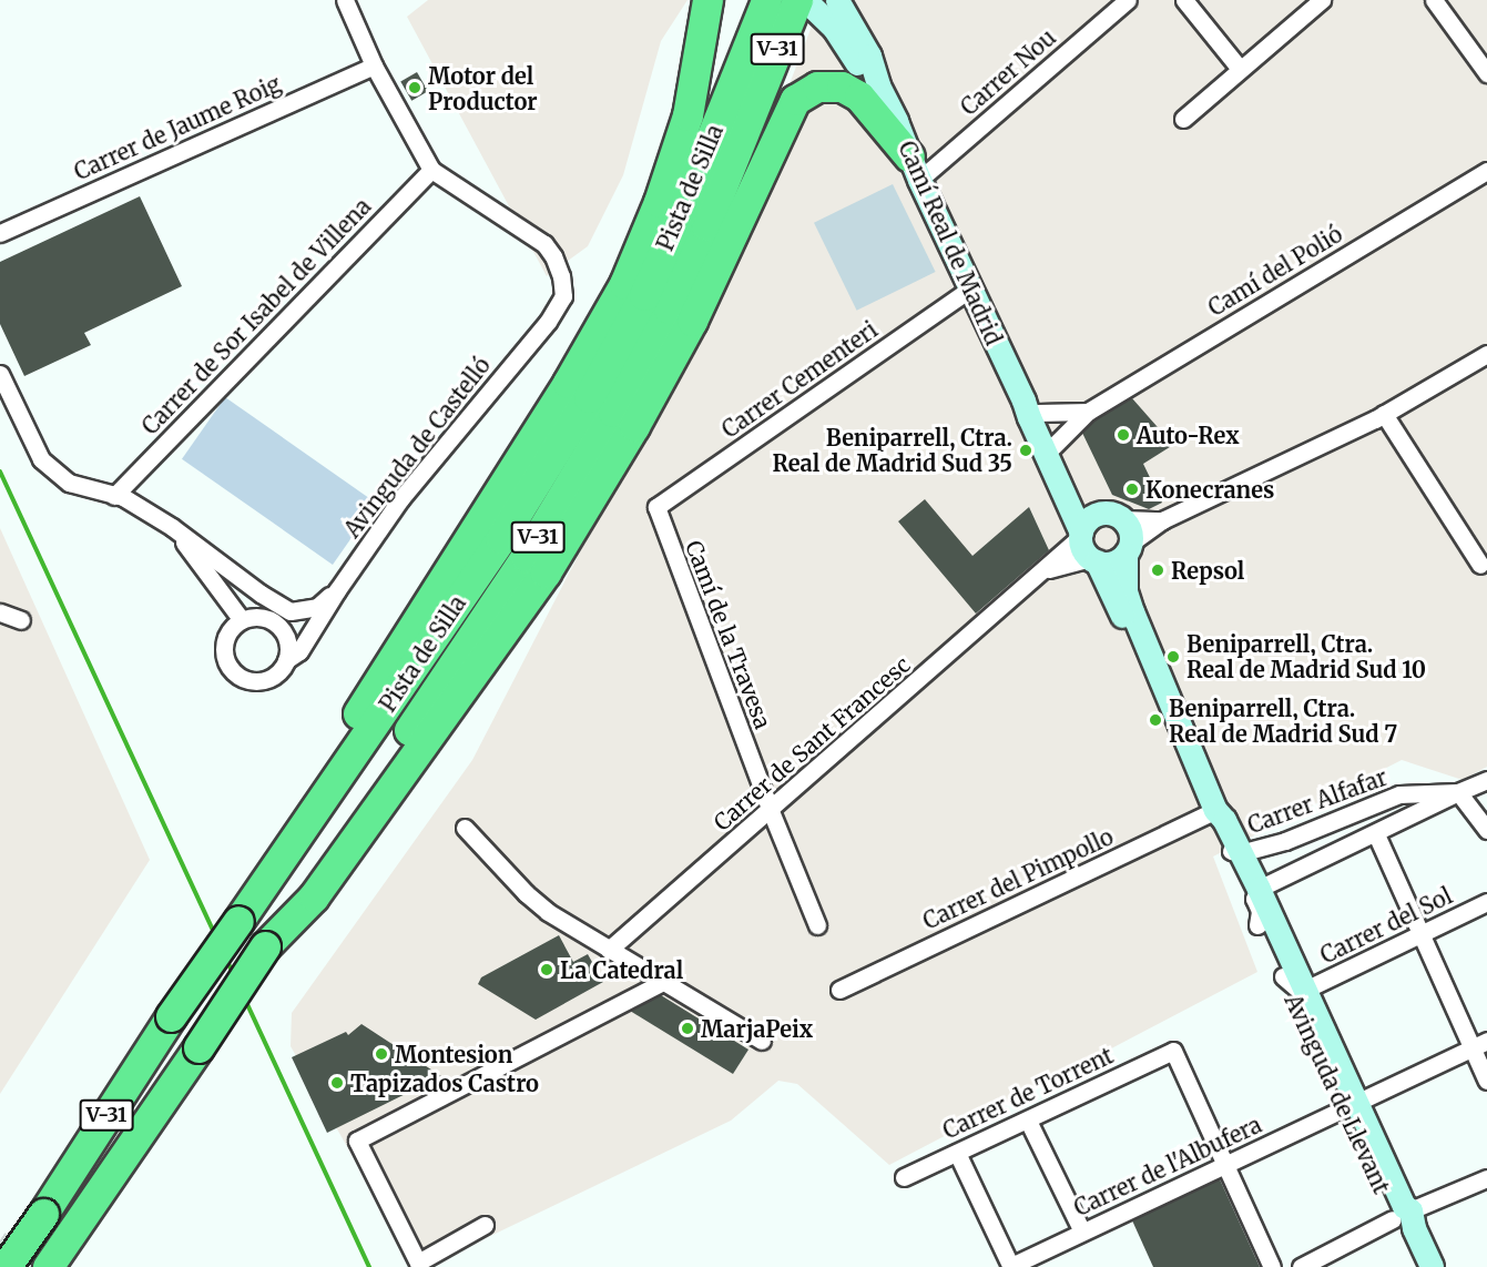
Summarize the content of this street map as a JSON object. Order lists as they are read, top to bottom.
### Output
{
  "streets": {
    "highway": ["V-31", "Pista de Silla"],
    "street": [
      "Carrer Nou",
      "Carrer de Jaume Roig",
      "Camí Real de Madrid",
      "Camí del Polió",
      "Carrer de Sor Isabel de Villena",
      "Carrer Cementeri",
      "Avinguda de Castelló",
      "Camí de la Travesa",
      "Carrer de Sant Francesc",
      "Carrer Alfafar",
      "Carrer del Pimpollo",
      "Carrer del Sol",
      "Carrer de Torrent",
      "Avinguda de Llevant",
      "Carrer de l'Albufera"
    ]
  },
  "crossings": [
    ["Carrer Nou", "Camí Real de Madrid"],
    ["Camí Real de Madrid", "Camí del Polió"],
    ["Camí Real de Madrid", "Carrer Cementeri"],
    ["Camí Real de Madrid", "Carrer de Sant Francesc"],
    ["Camí Real de Madrid", "Carrer Alfafar"],
    ["Camí Real de Madrid", "Carrer del Pimpollo"],
    ["Camí Real de Madrid", "Avinguda de Llevant"],
    ["Carrer de Sor Isabel de Villena", "Avinguda de Castelló"],
    ["Carrer Cementeri", "Camí de la Travesa"],
    ["Camí de la Travesa", "Carrer de Sant Francesc"],
    ["Carrer Alfafar", "Avinguda de Llevant"],
    ["Carrer del Sol", "Avinguda de Llevant"],
    ["Carrer de Torrent", "Carrer de l'Albufera"],
    ["Avinguda de Llevant", "Carrer de l'Albufera"]
  ],
  "places": [
    "Motor del Productor",
    "Auto-Rex",
    "Beniparrell, Ctra. Real de Madrid Sud 35",
    "Konecranes",
    "Repsol",
    "Beniparrell, Ctra. Real de Madrid Sud 10",
    "Beniparrell, Ctra. Real de Madrid Sud 7",
    "La Catedral",
    "MarjaPeix",
    "Montesion",
    "Tapizados Castro"
  ]
}
